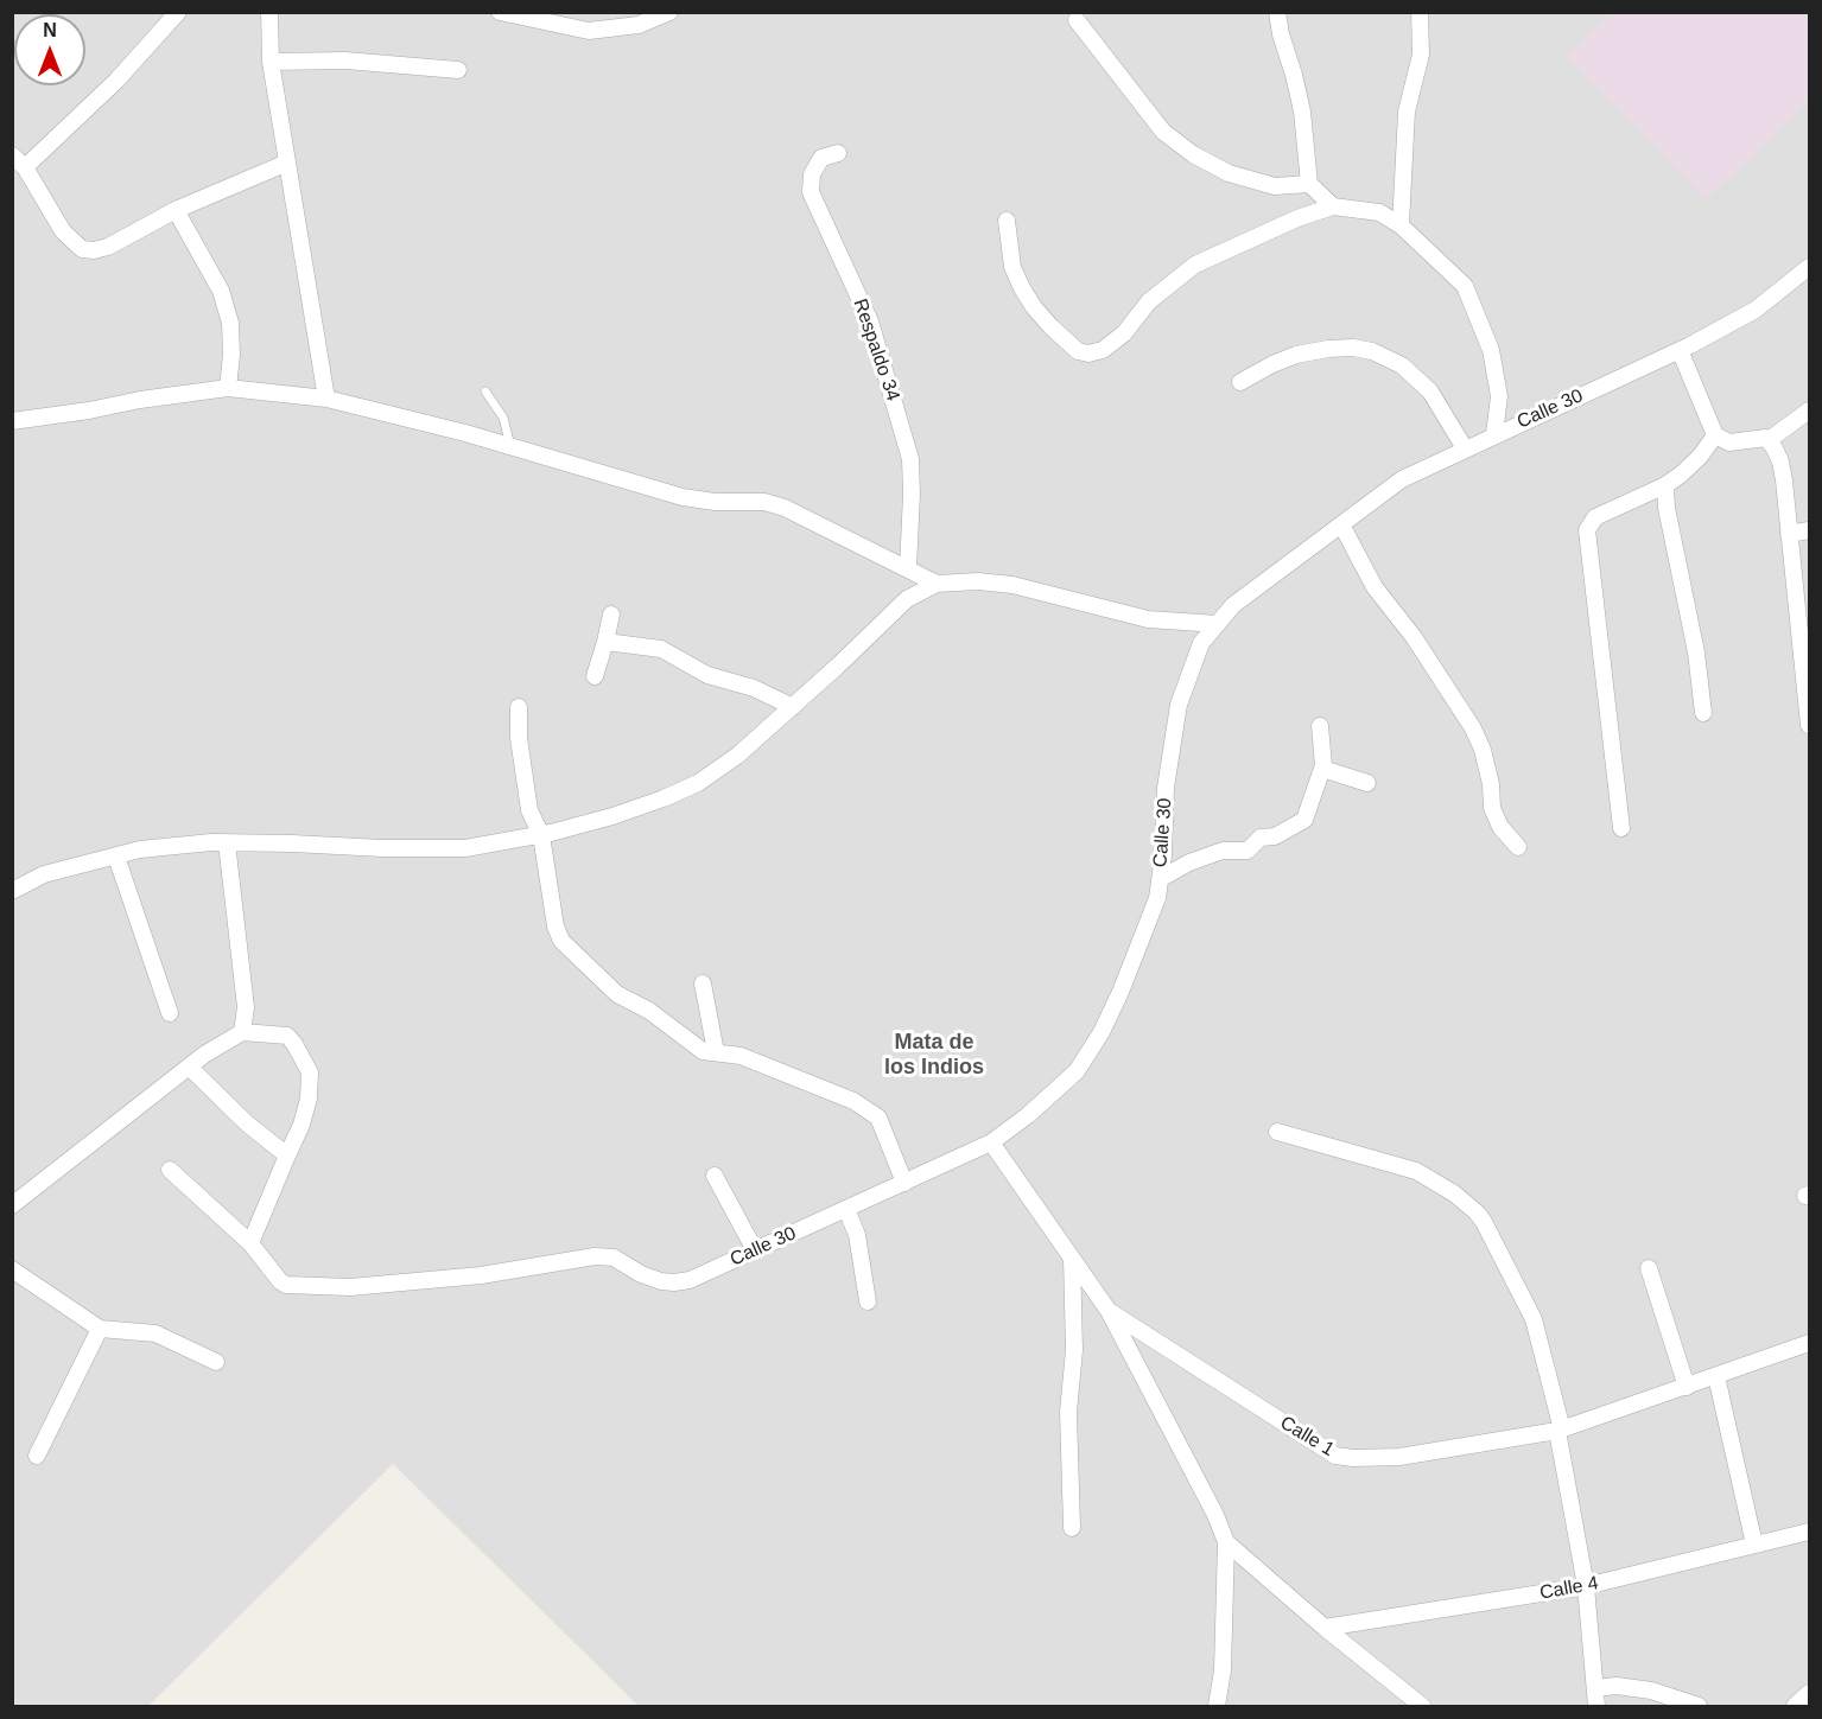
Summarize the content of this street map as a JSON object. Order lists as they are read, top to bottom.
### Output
{
  "streets": {
    "street": [
      "Respaldo 34",
      "Calle 30",
      "Calle 1",
      "Calle 4"
    ]
  },
  "crossings": [
    ["Calle 30", "Calle 1"]
  ],
  "districts": ["Mata de los Indios"],
  "north": "top"
}
